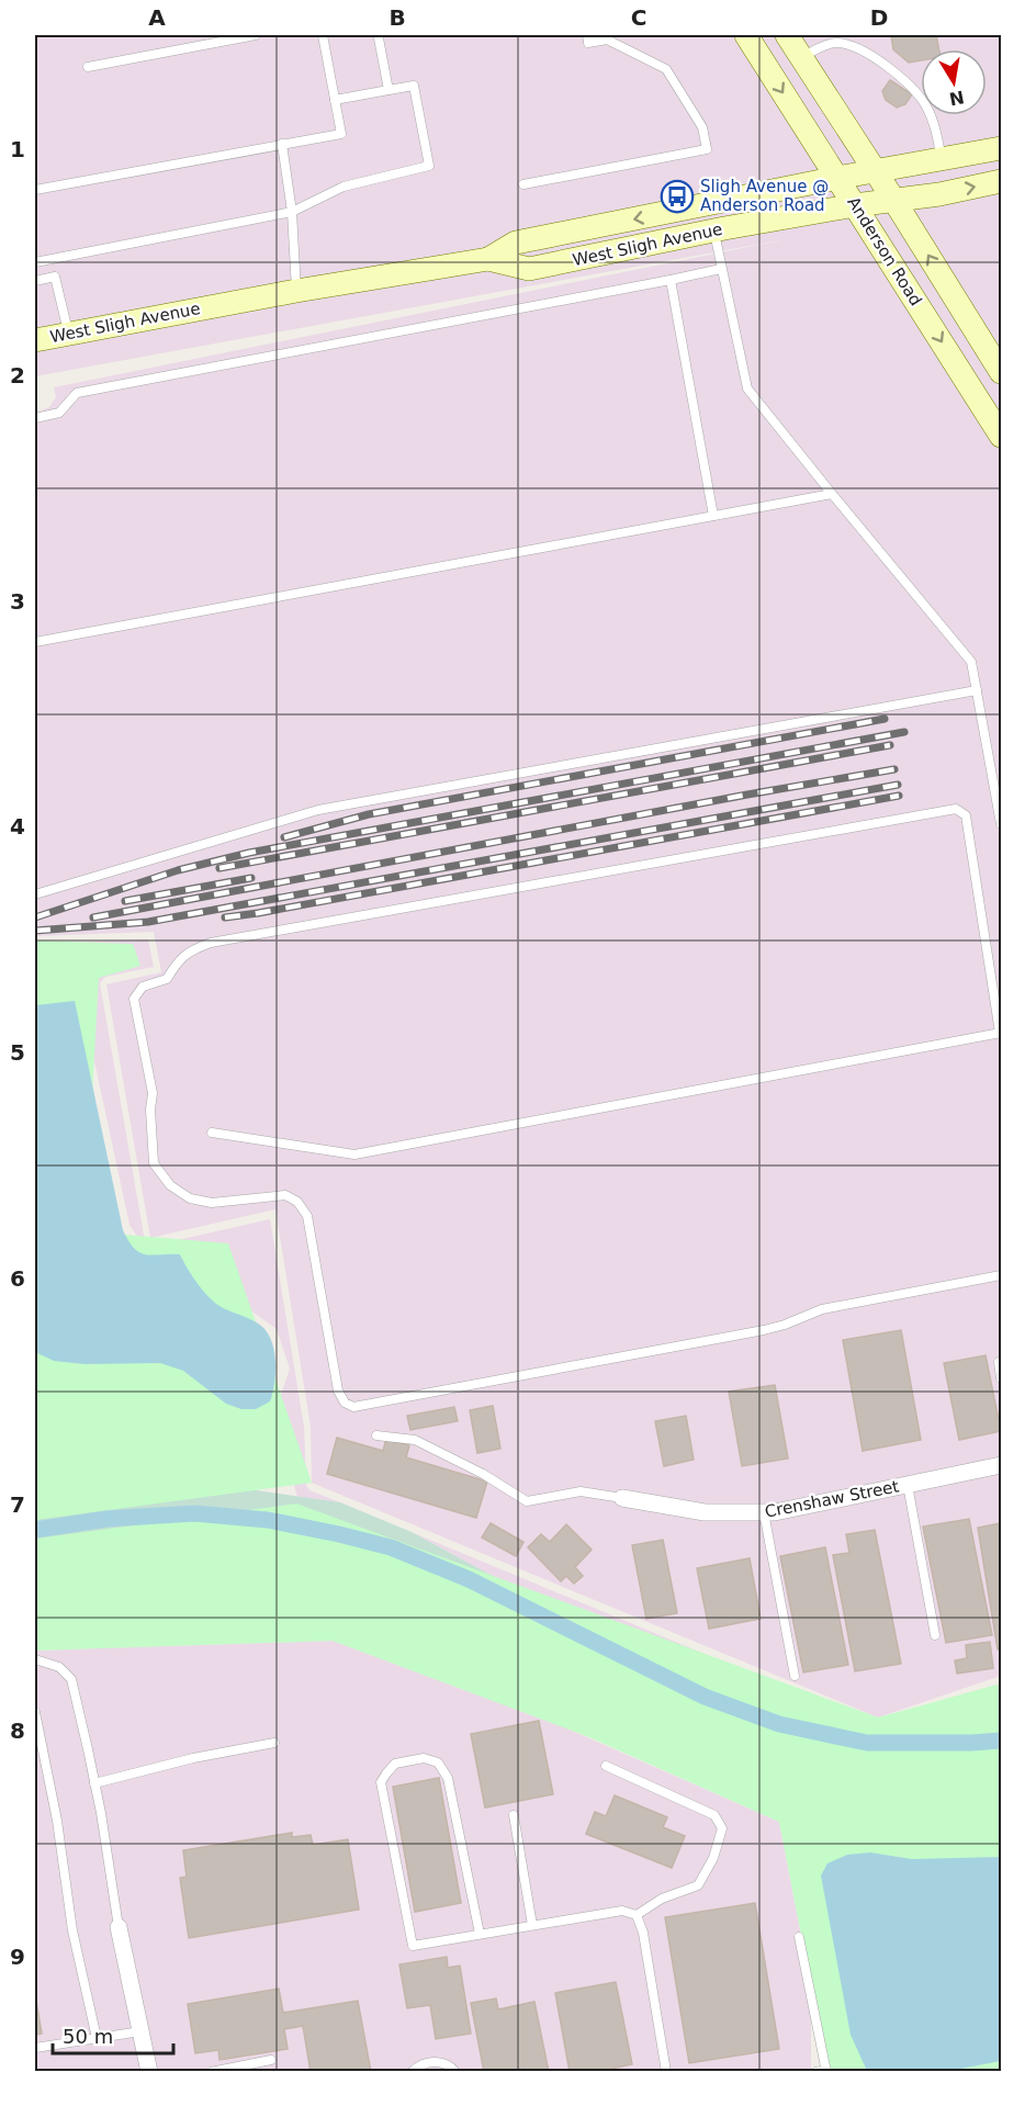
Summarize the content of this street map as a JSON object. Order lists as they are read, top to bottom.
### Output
{
  "streets": {
    "main road": ["West Sligh Avenue", "Anderson Road"],
    "street": ["Crenshaw Street"]
  },
  "crossings": [
    ["West Sligh Avenue", "Anderson Road"]
  ],
  "places": {
    "bus stop": ["Sligh Avenue @ Anderson Road"]
  },
  "scale_bar": "50 m",
  "north": "bottom",
  "grid": {
    "columns": [
      "A",
      "B",
      "C",
      "D"
    ],
    "rows": [
      "1",
      "2",
      "3",
      "4",
      "5",
      "6",
      "7",
      "8",
      "9"
    ]
  }
}
